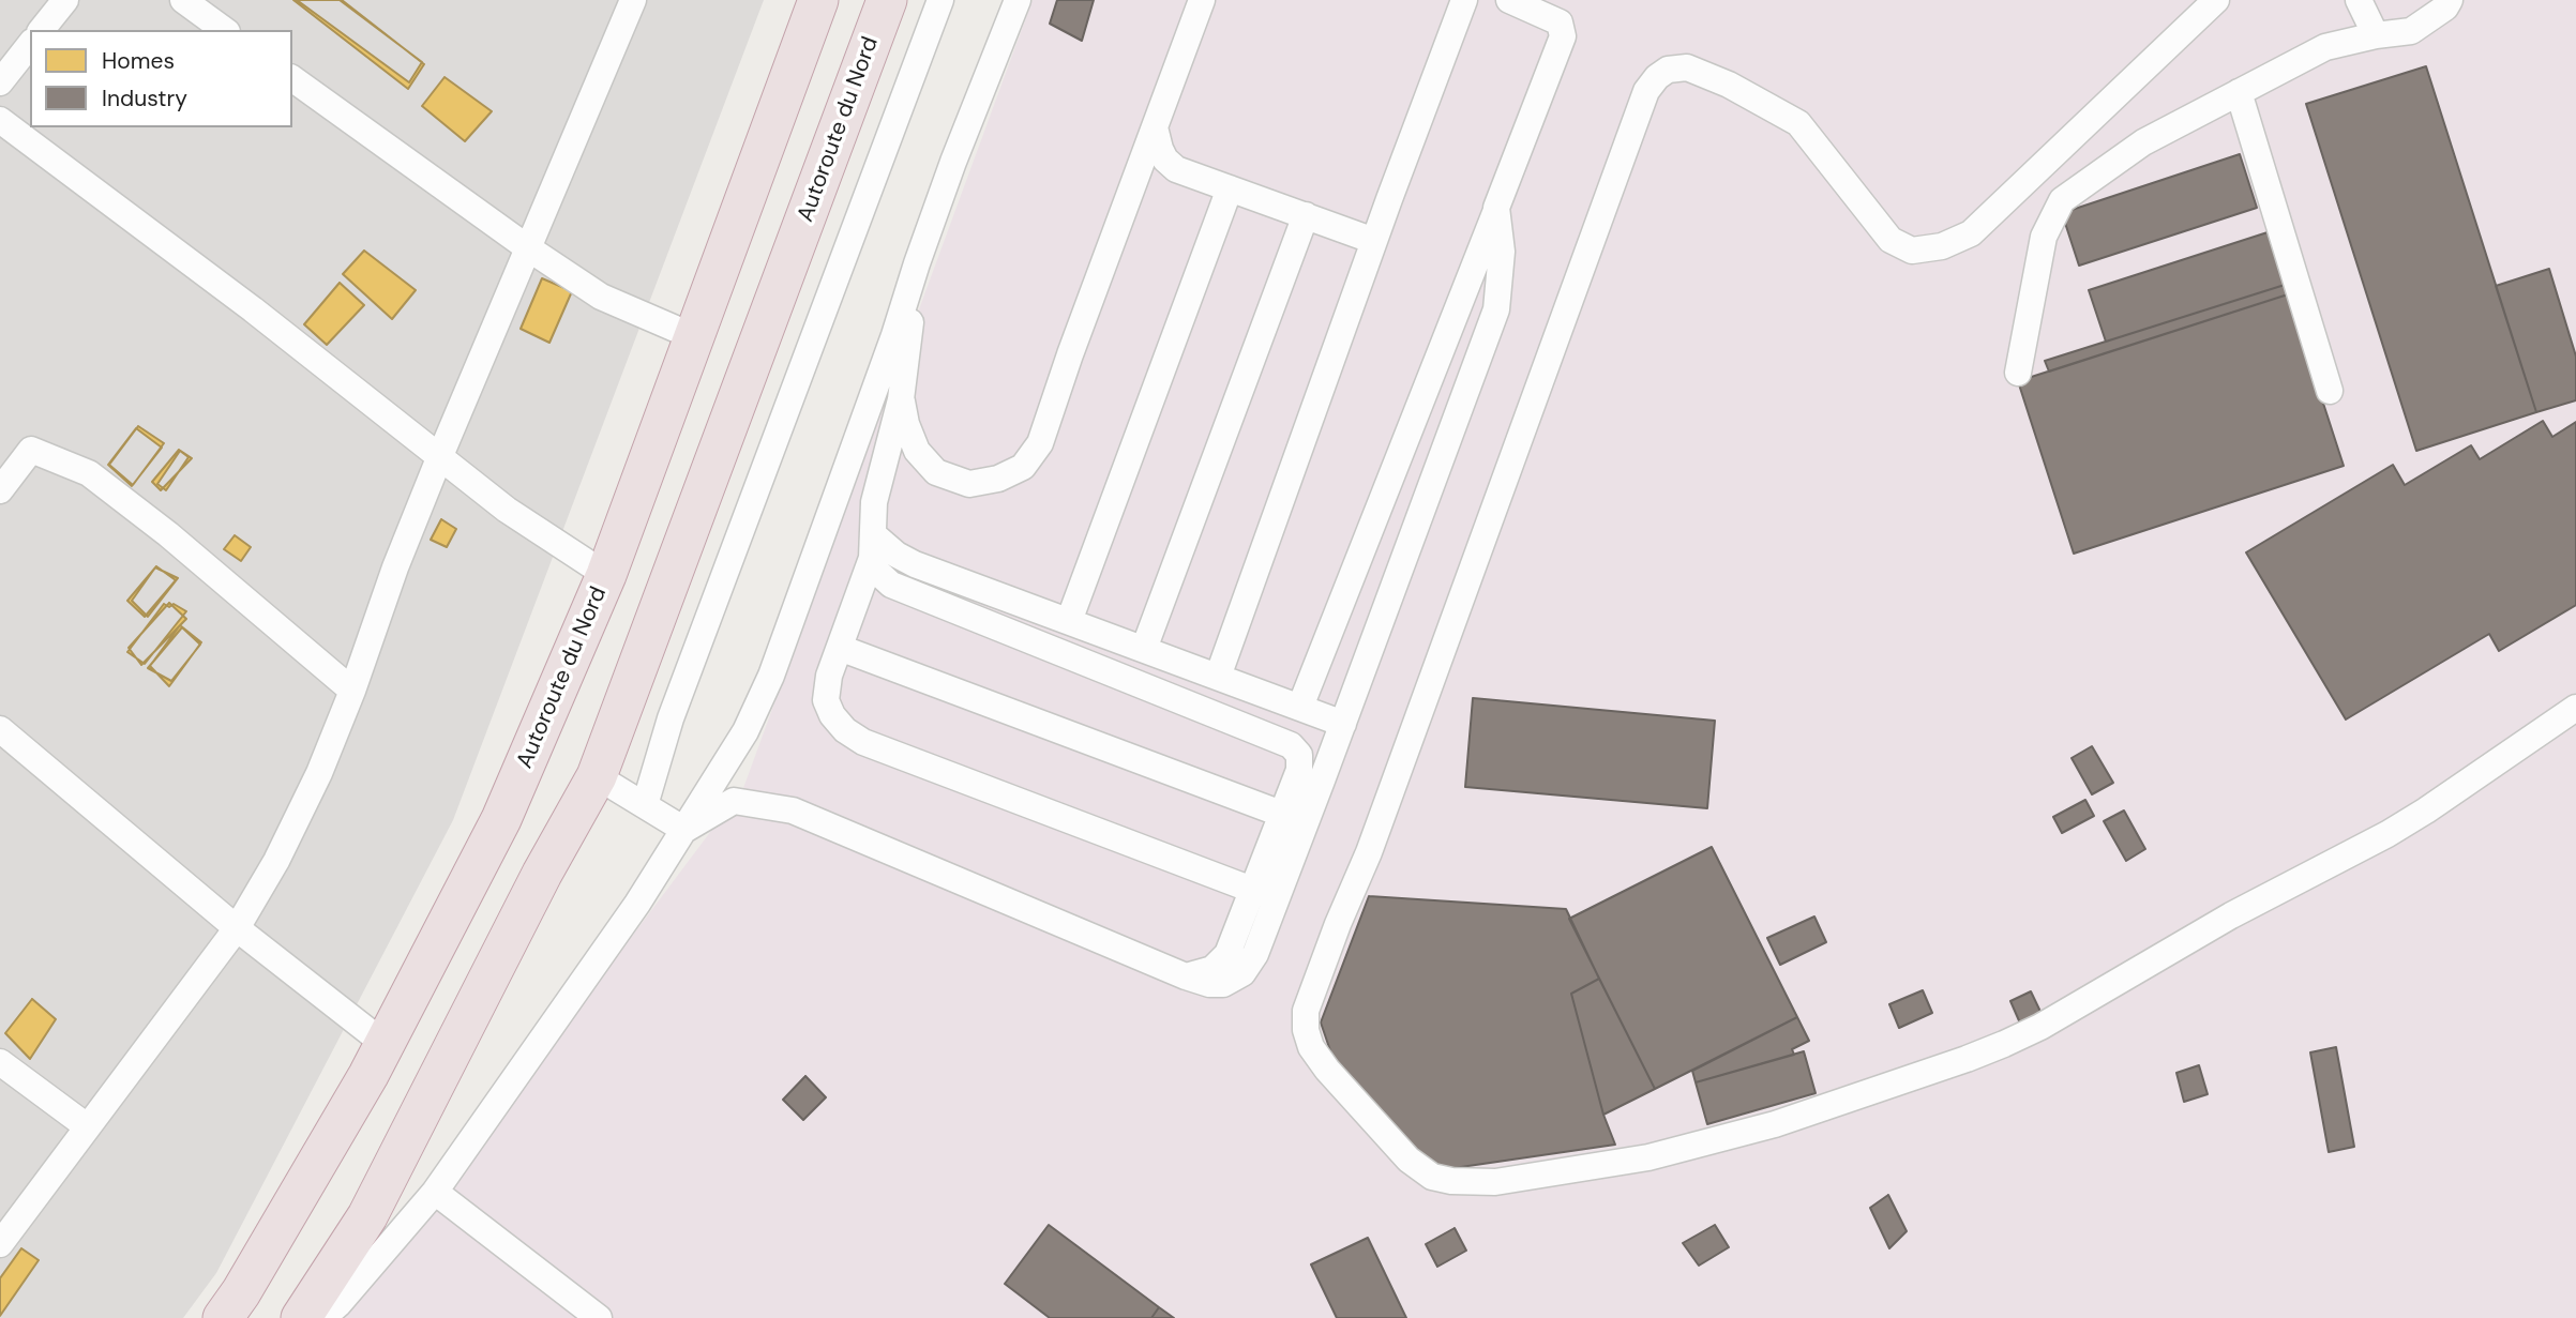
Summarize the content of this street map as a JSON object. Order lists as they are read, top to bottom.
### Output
{
  "streets": {
    "highway": ["Autoroute du Nord"]
  },
  "legend": ["Homes", "Industry"]
}
